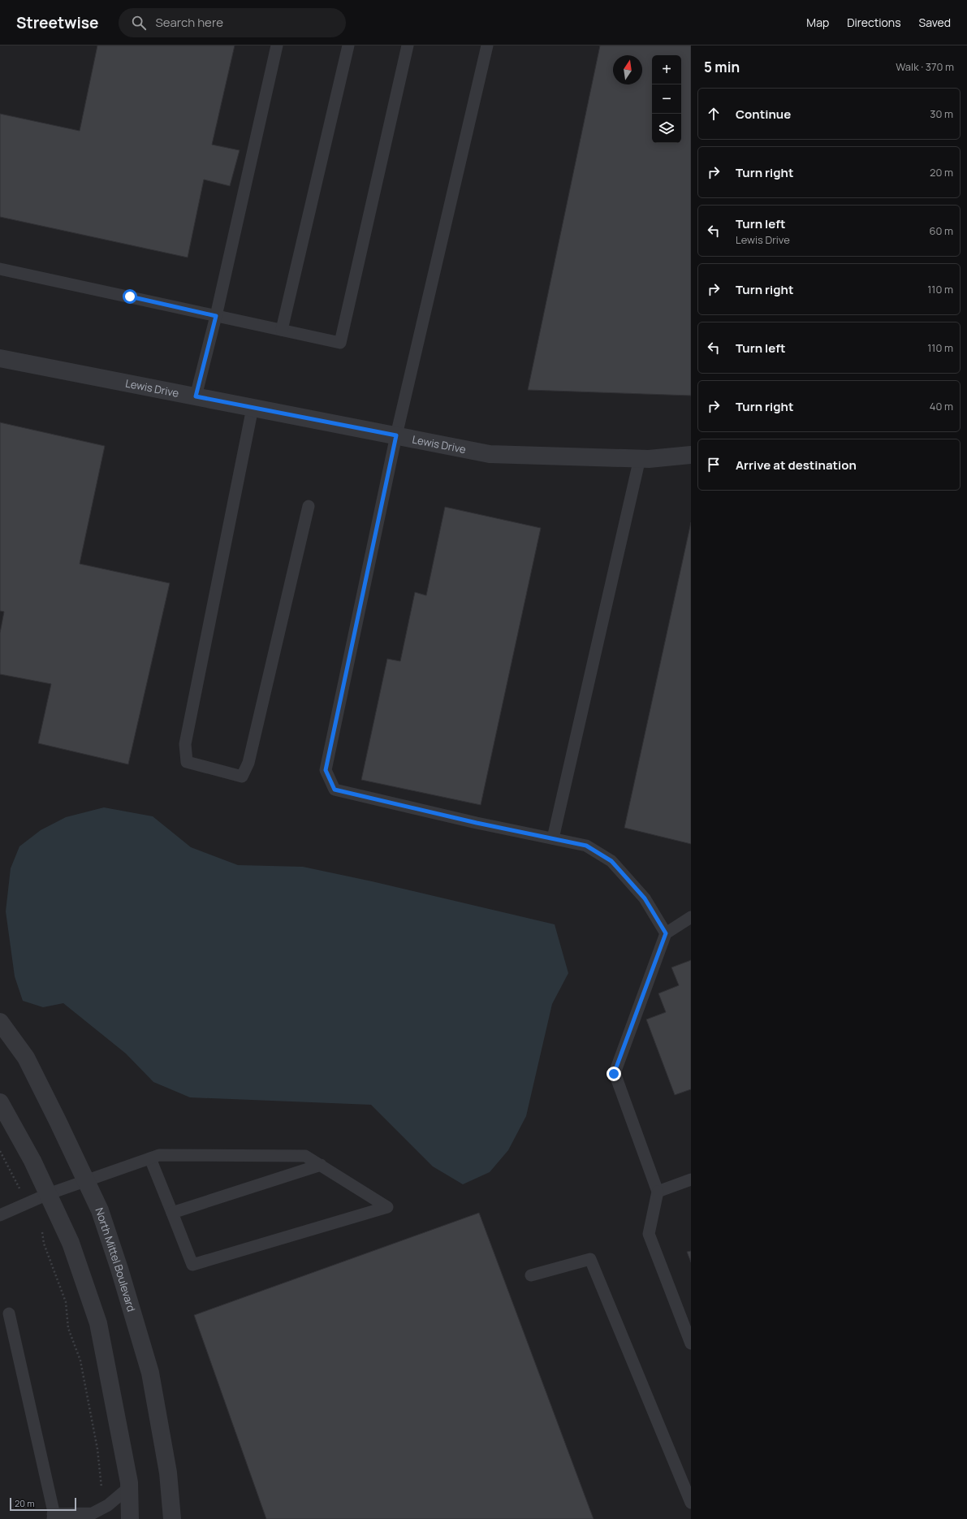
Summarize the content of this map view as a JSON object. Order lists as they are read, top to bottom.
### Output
{
  "streets": {
    "street": ["Lewis Drive", "North Mittel Boulevard"]
  },
  "scale_bar": "20 m",
  "north": "top",
  "page": {
    "header": "Streetwise",
    "search": "Search here",
    "nav": ["Map", "Directions", "Saved"],
    "heading": ["5 min", "Walk · 370 m"],
    "map_buttons": ["+", "−"],
    "list": [
      ["Continue", "30 m"],
      ["Turn right", "20 m"],
      ["Turn left", "Lewis Drive", "60 m"],
      ["Turn right", "110 m"],
      ["Turn left", "110 m"],
      ["Turn right", "40 m"],
      "Arrive at destination"
    ],
    "scale": "20 m"
  }
}
